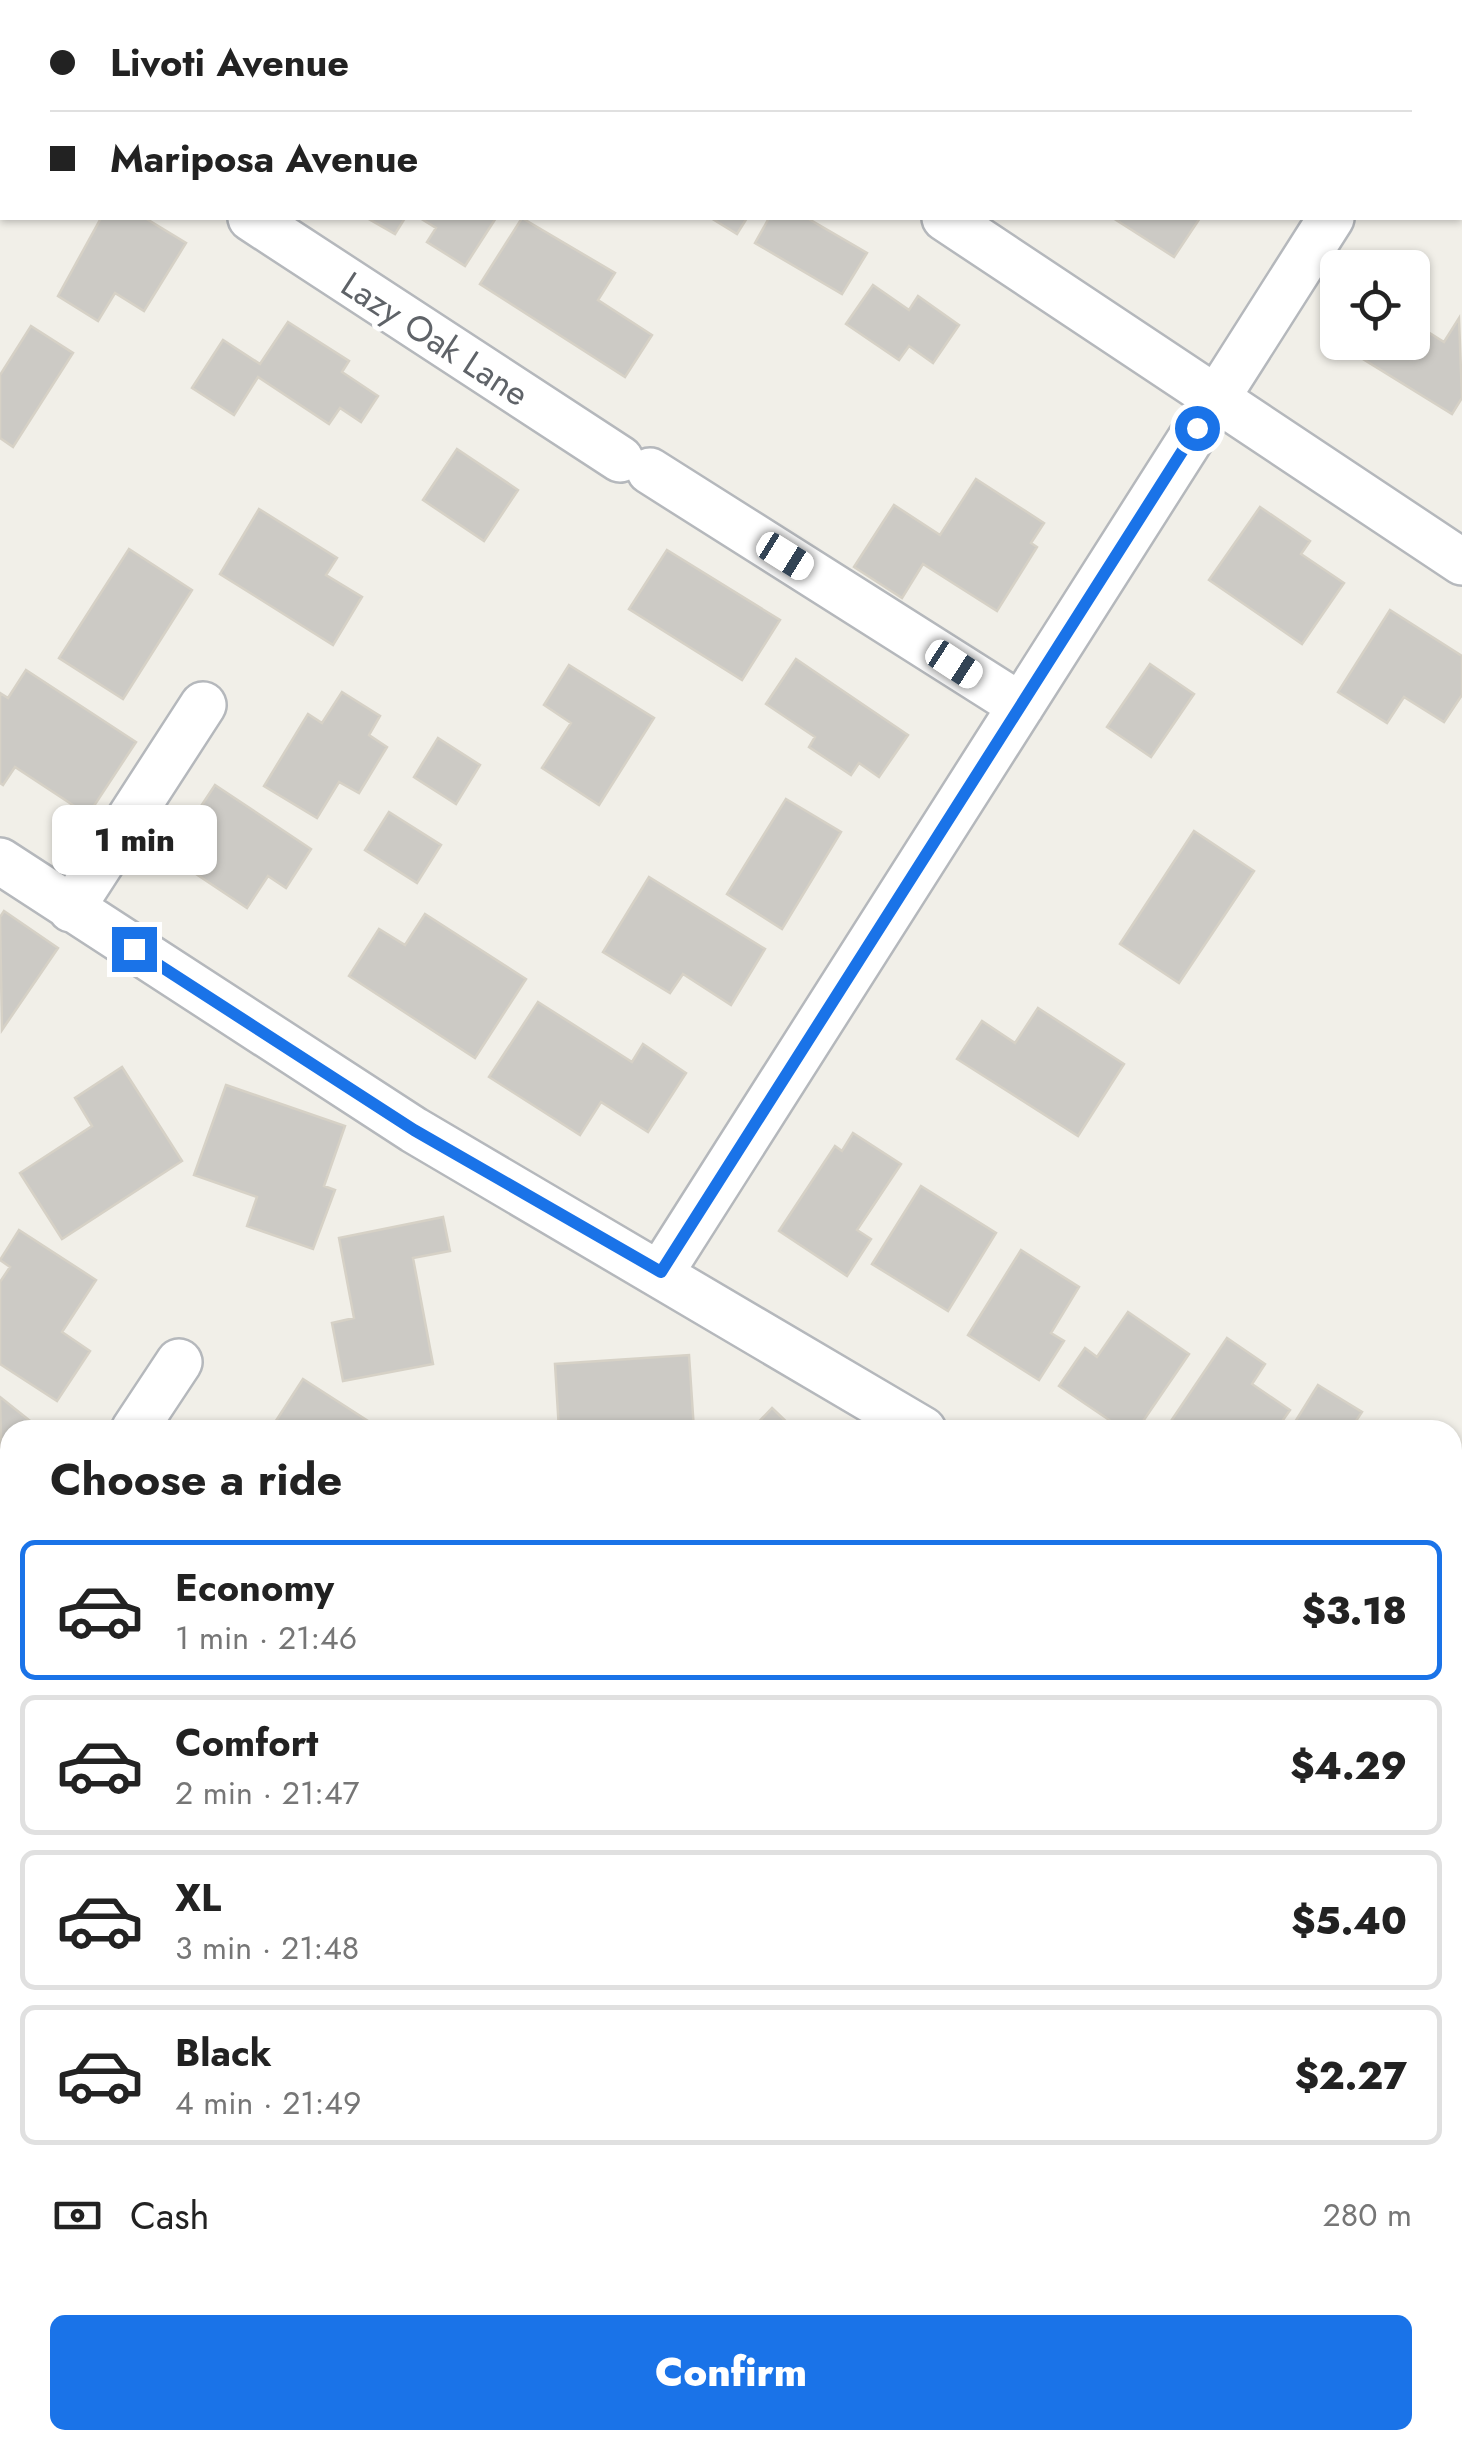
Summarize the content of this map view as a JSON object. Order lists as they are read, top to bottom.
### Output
{
  "streets": {
    "street": ["Lazy Oak Lane"]
  },
  "page": {
    "banner": ["Livoti Avenue", "Mariposa Avenue"],
    "bubble": "1 min",
    "heading": "Choose a ride",
    "list": [
      {
        "name": "Economy",
        "note": "1 min · 21:46",
        "value": "$3.18"
      },
      {
        "name": "Comfort",
        "note": "2 min · 21:47",
        "value": "$4.29"
      },
      {
        "name": "XL",
        "note": "3 min · 21:48",
        "value": "$5.40"
      },
      {
        "name": "Black",
        "note": "4 min · 21:49",
        "value": "$2.27"
      }
    ],
    "pay": ["Cash", "280 m"],
    "buttons": "Confirm"
  }
}
